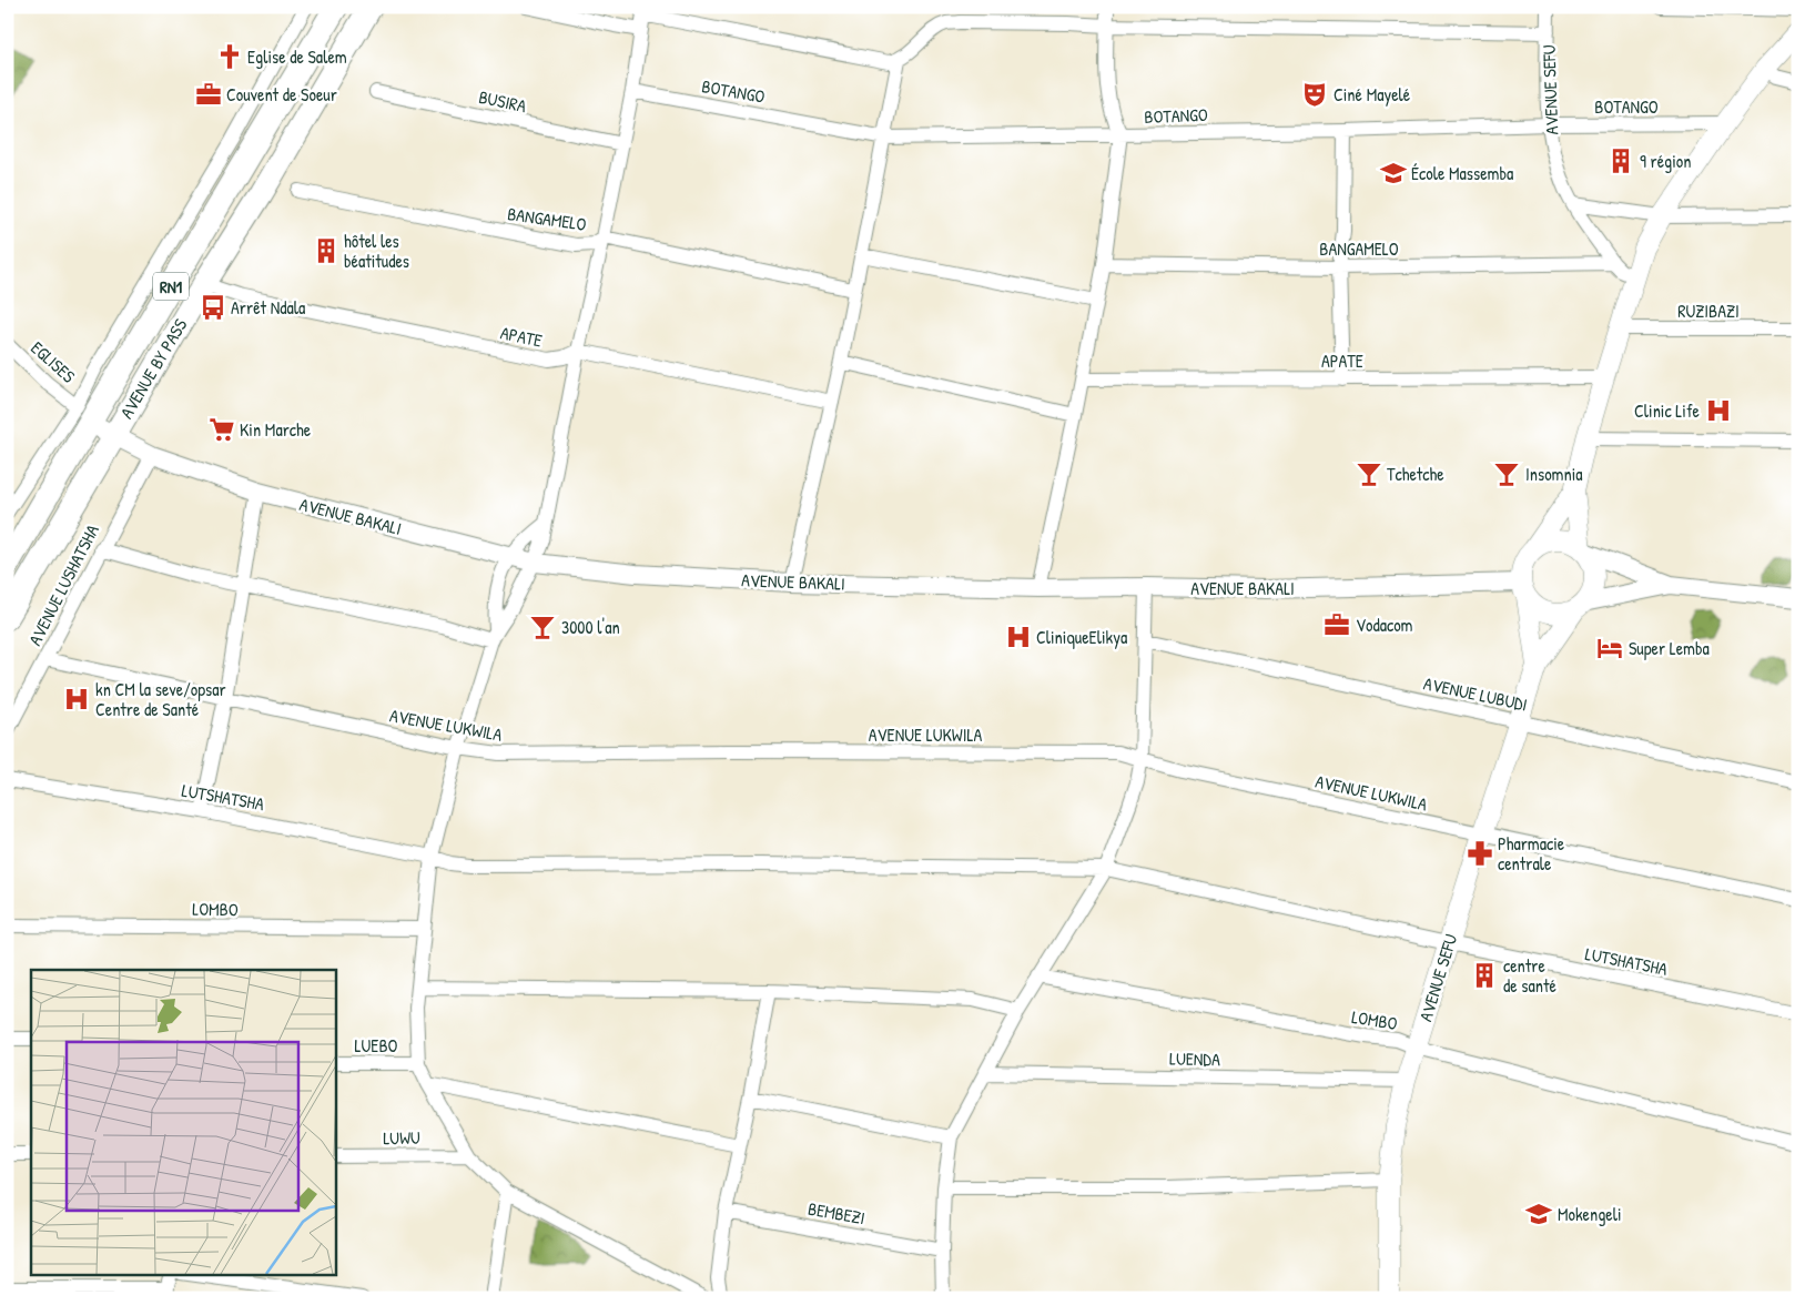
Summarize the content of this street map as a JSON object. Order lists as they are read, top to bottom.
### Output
{
  "streets": {
    "highway": ["RN1", "AVENUE BY PASS"],
    "main road": ["AVENUE SEFU"],
    "street": [
      "BOTANGO",
      "BUSIRA",
      "BANGAMELO",
      "RUZIBAZI",
      "APATE",
      "EGLISES",
      "AVENUE BAKALI",
      "AVENUE LUSHATSHA",
      "AVENUE LUBUDI",
      "AVENUE LUKWILA",
      "LUTSHATSHA",
      "LOMBO",
      "LUEBO",
      "LUENDA",
      "LUWU",
      "BEMBEZI"
    ]
  },
  "crossings": [
    ["AVENUE SEFU", "BOTANGO"],
    ["AVENUE SEFU", "BANGAMELO"],
    ["AVENUE SEFU", "AVENUE BAKALI"],
    ["AVENUE SEFU", "AVENUE LUBUDI"],
    ["AVENUE SEFU", "AVENUE LUKWILA"],
    ["AVENUE SEFU", "LUTSHATSHA"],
    ["AVENUE SEFU", "LOMBO"],
    ["AVENUE SEFU", "LUENDA"],
    ["APATE", "AVENUE BY PASS"],
    ["EGLISES", "AVENUE BY PASS"],
    ["EGLISES", "AVENUE BAKALI"],
    ["AVENUE BY PASS", "AVENUE BAKALI"],
    ["AVENUE BAKALI", "AVENUE LUSHATSHA"],
    ["AVENUE LUSHATSHA", "AVENUE LUKWILA"]
  ],
  "places": {
    "church": ["Eglise de Salem"],
    "office": ["Couvent de Soeur", "Vodacom"],
    "theatre": ["Ciné Mayelé"],
    "building": ["9 région", "hôtel les béatitudes", "centre de santé"],
    "school or university": ["École Massemba", "Mokengeli"],
    "bus stop": ["Arrêt Ndala"],
    "hospital": ["Clinic Life", "CliniqueElikya", "kn CM la seve/opsar Centre de Santé"],
    "supermarket": ["Kin Marche"],
    "bar": ["Tchetche", "Insomnia", "3000 l'an"],
    "hotel": ["Super Lemba"],
    "pharmacy": ["Pharmacie centrale"]
  }
}
